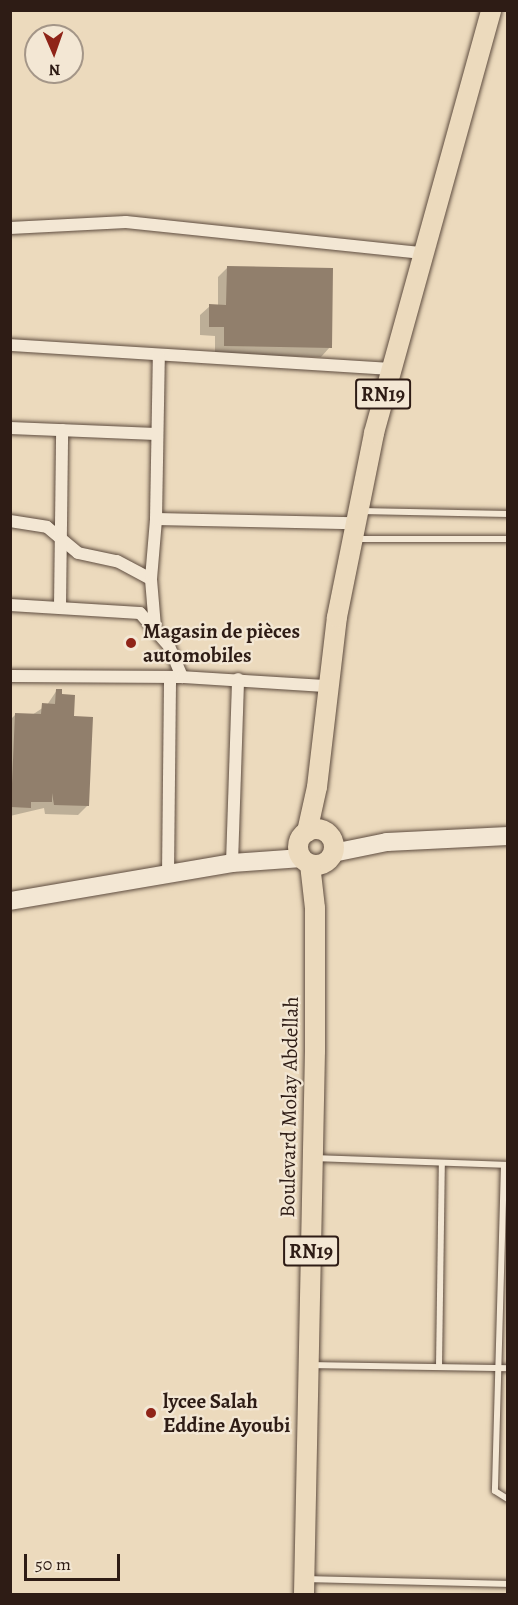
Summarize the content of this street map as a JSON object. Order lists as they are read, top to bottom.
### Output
{
  "streets": {
    "main road": ["RN19", "Boulevard Molay Abdellah"]
  },
  "crossings": [
    ["RN19", "Boulevard Molay Abdellah"]
  ],
  "places": ["Magasin de pièces automobiles", "lycee Salah Eddine Ayoubi"],
  "scale_bar": "50 m",
  "north": "bottom"
}
